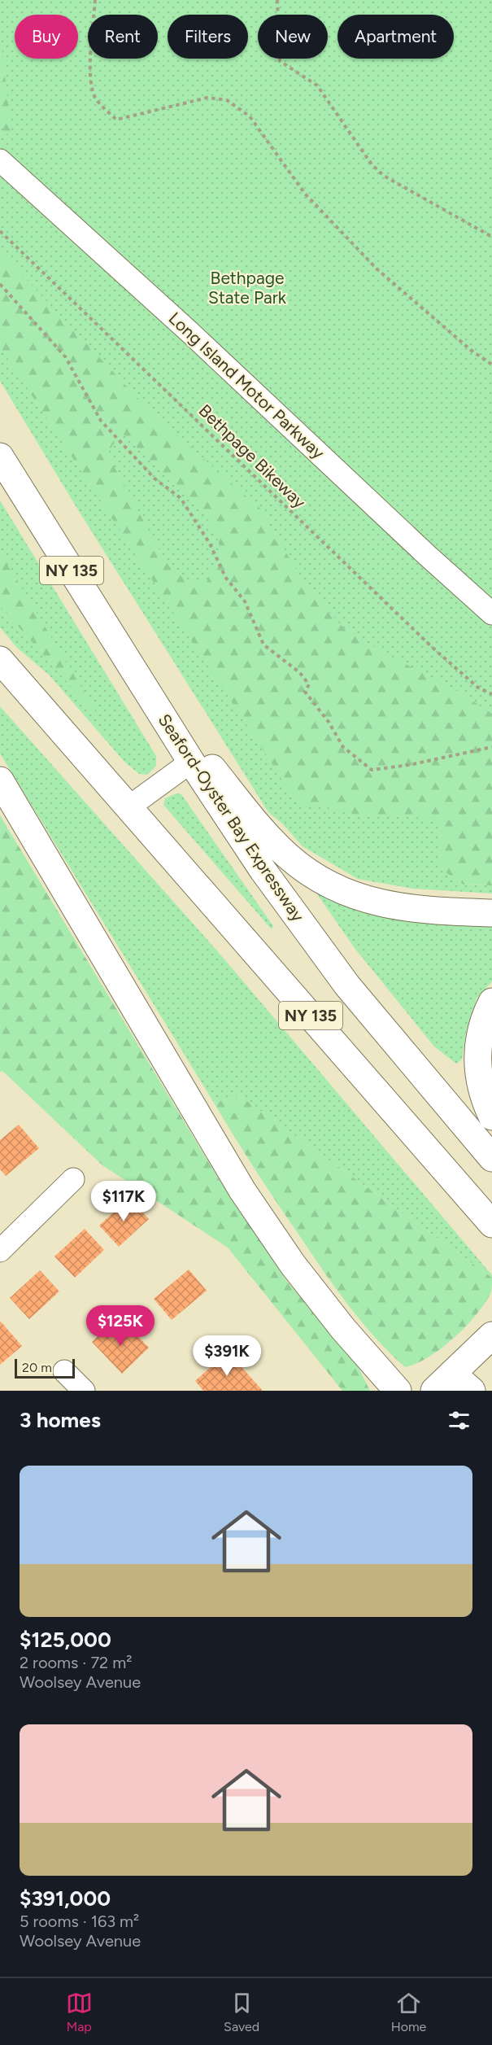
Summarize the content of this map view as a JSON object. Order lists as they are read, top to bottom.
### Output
{
  "streets": {
    "main road": ["NY 135", "Seaford-Oyster Bay Expressway"],
    "street": ["Long Island Motor Parkway"],
    "path": ["Bethpage Bikeway"]
  },
  "parks": ["Bethpage State Park"],
  "scale_bar": "20 m",
  "page": {
    "chip": [
      "Buy",
      "Rent",
      "Filters",
      "New",
      "Apartment"
    ],
    "price": ["$117K", "$125K", "$391K"],
    "scale": "20 m",
    "heading": "3 homes",
    "list": [
      {
        "name": "$125,000",
        "note": "2 rooms · 72 m² · Woolsey Avenue"
      },
      {
        "name": "$391,000",
        "note": "5 rooms · 163 m² · Woolsey Avenue"
      }
    ],
    "tabs": ["Map", "Saved", "Home"]
  }
}
